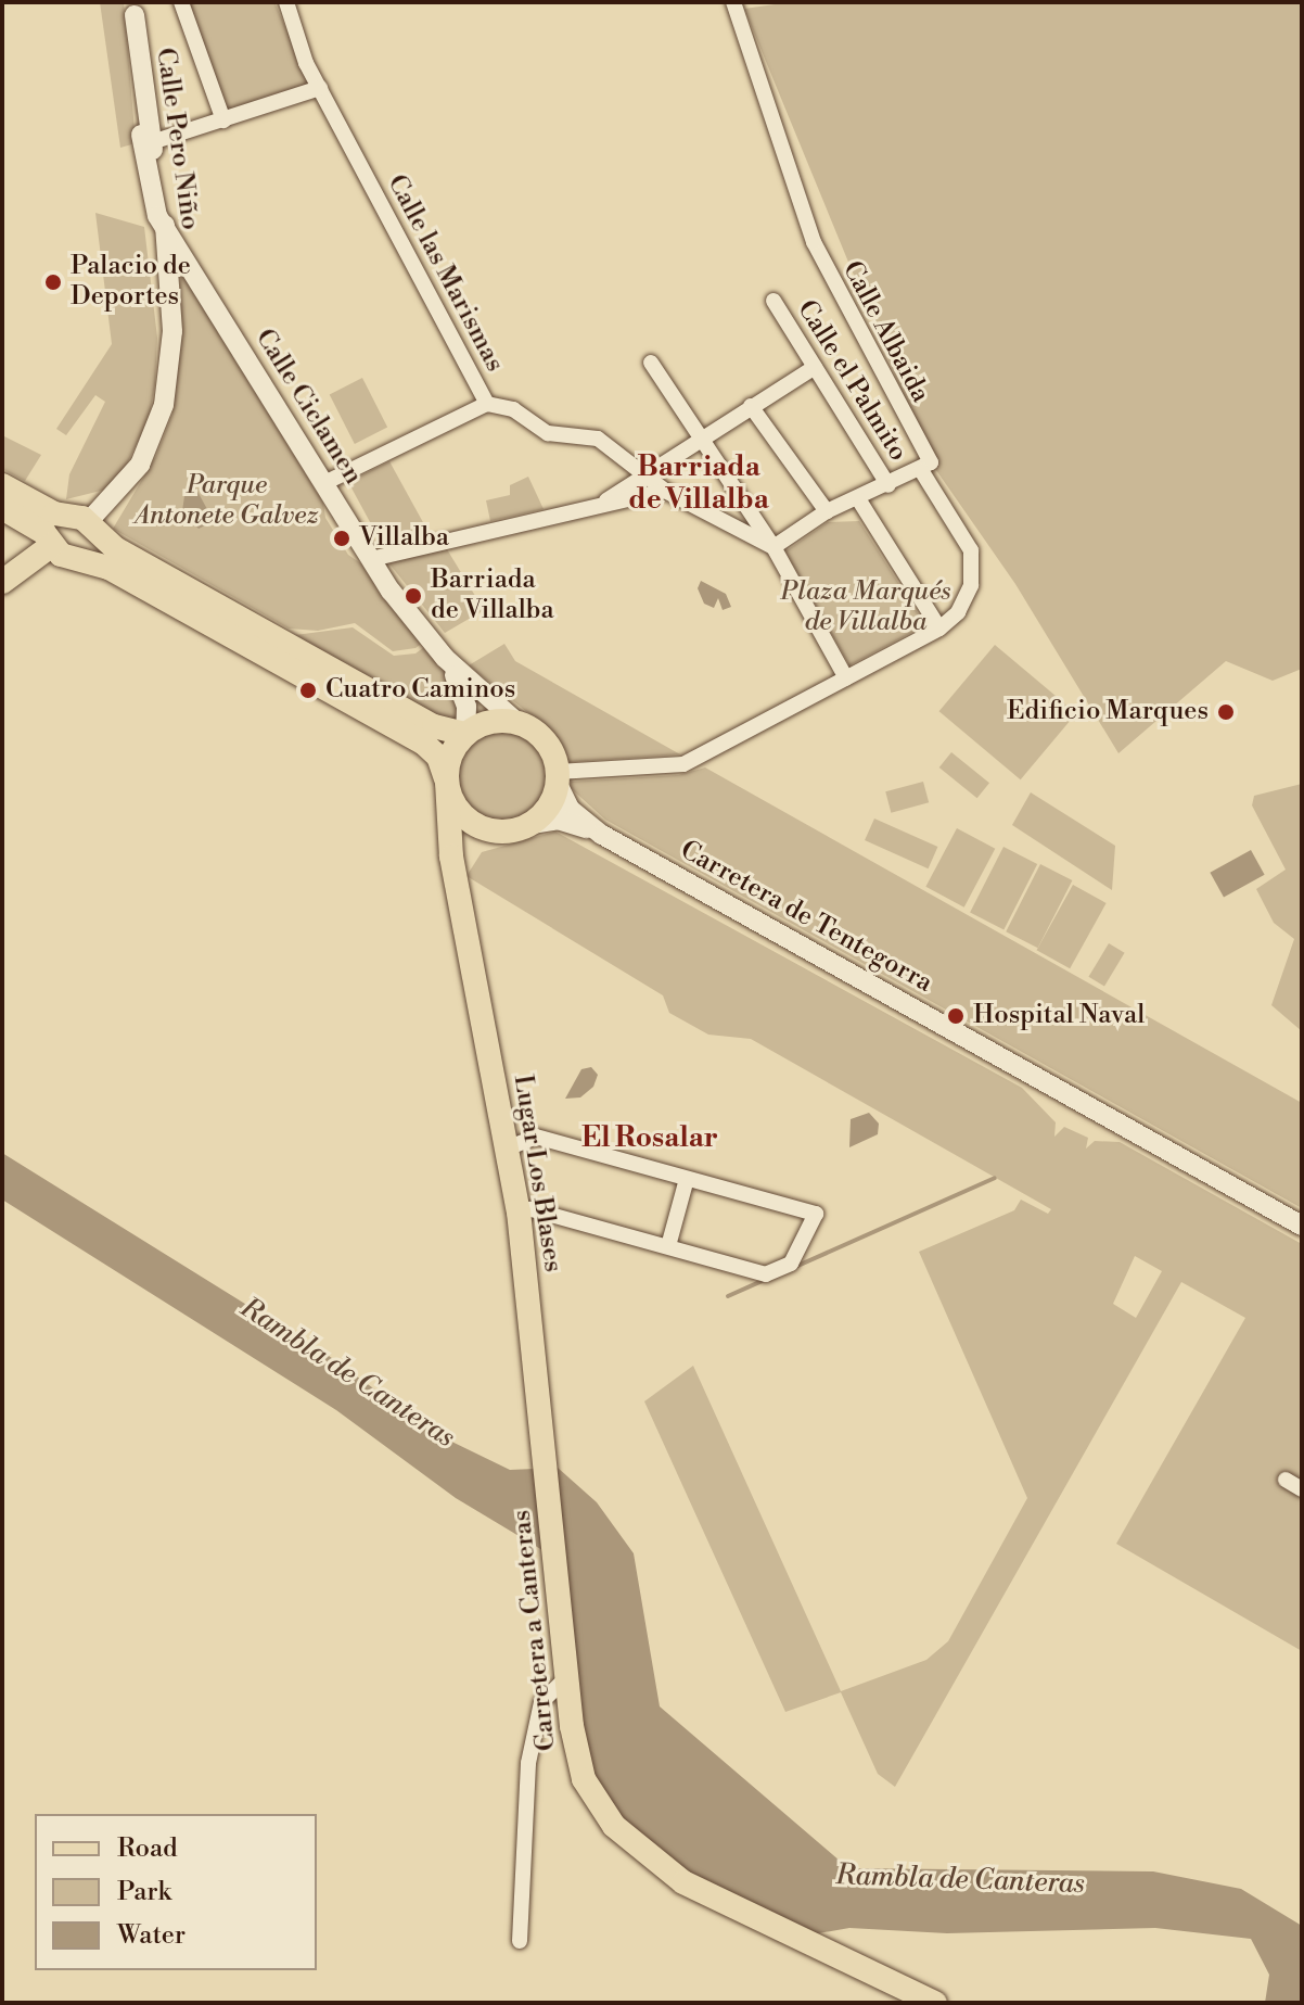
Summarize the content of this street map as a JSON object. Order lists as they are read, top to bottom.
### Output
{
  "streets": {
    "main road": ["Lugar Los Blases", "Carretera a Canteras"],
    "street": [
      "Calle Pero Niño",
      "Calle las Marismas",
      "Calle Albaida",
      "Calle el Palmito",
      "Calle Ciclamen",
      "Carretera de Tentegorra"
    ]
  },
  "crossings": [
    ["Calle Pero Niño", "Calle Ciclamen"],
    ["Calle Ciclamen", "Carretera de Tentegorra"],
    ["Calle Ciclamen", "Lugar Los Blases"],
    ["Carretera de Tentegorra", "Lugar Los Blases"],
    ["Lugar Los Blases", "Carretera a Canteras"]
  ],
  "districts": ["Barriada de Villalba", "El Rosalar"],
  "water": ["Rambla de Canteras"],
  "parks": ["Parque Antonete Galvez", "Plaza Marqués de Villalba"],
  "places": [
    "Palacio de Deportes",
    "Villalba",
    "Barriada de Villalba",
    "Cuatro Caminos",
    "Edificio Marques",
    "Hospital Naval"
  ],
  "legend": ["Road", "Park", "Water"]
}
